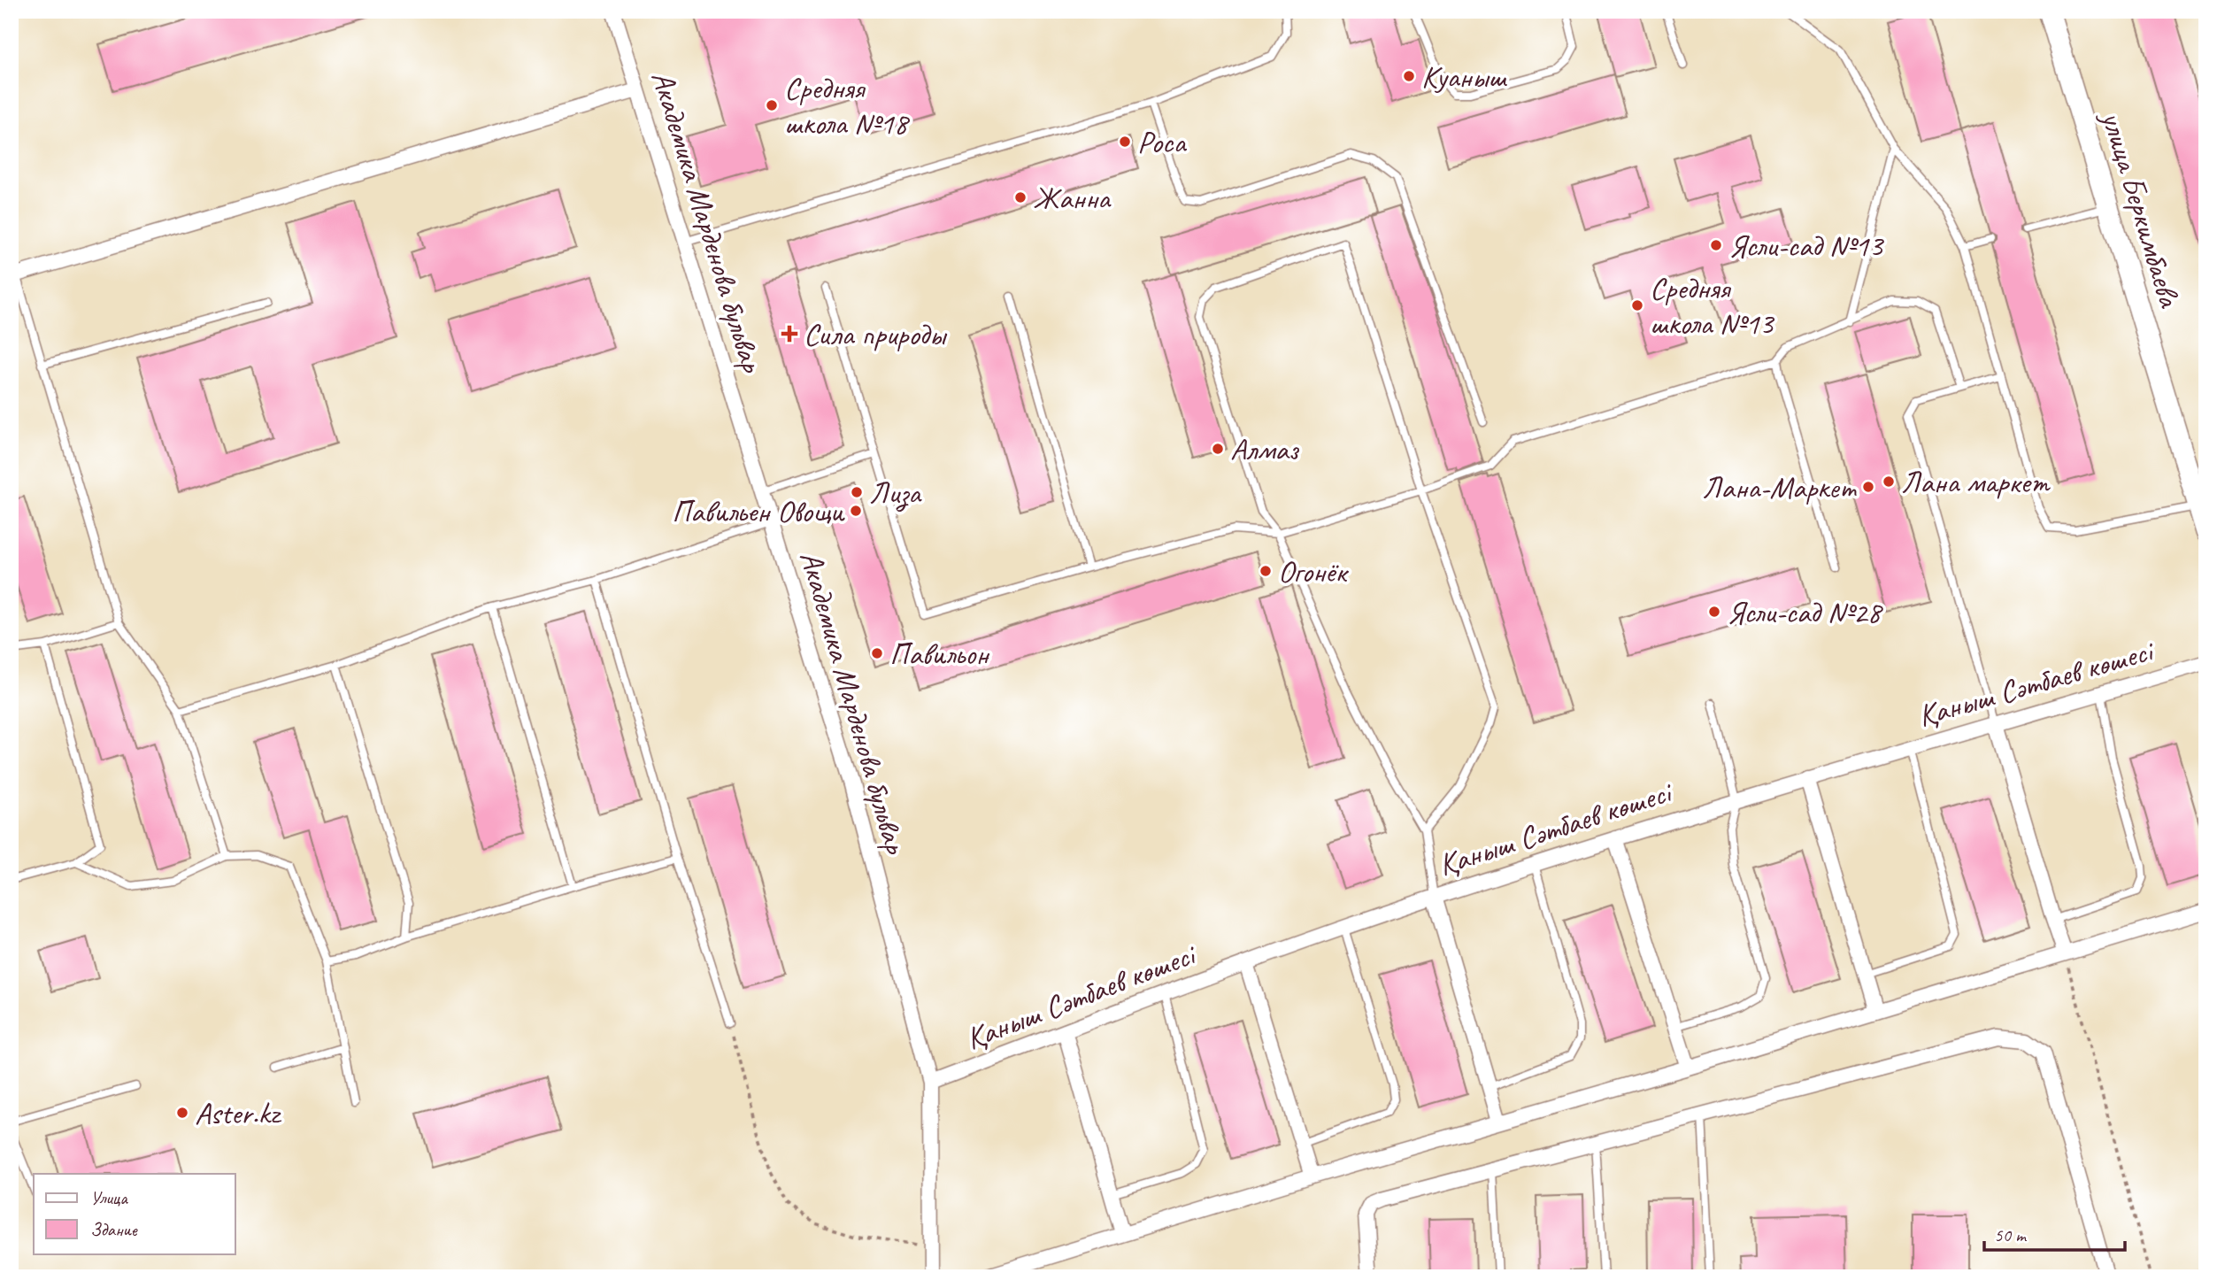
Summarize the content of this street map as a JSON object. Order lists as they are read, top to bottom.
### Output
{
  "streets": {
    "street": ["улица Беркимбаева", "Академика Марденова бульвар", "Қаныш Сәтбаев көшесі"]
  },
  "crossings": [
    ["Академика Марденова бульвар", "Қаныш Сәтбаев көшесі"]
  ],
  "places": {
    "other": [
      "Куаныш",
      "Средняя школа №18",
      "Роса",
      "Жанна",
      "Ясли-сад №13",
      "Средняя школа №13",
      "Алмаз",
      "Лана маркет",
      "Лана-Маркет",
      "Лиза",
      "Павильен Овощи",
      "Огонёк",
      "Ясли-сад №28",
      "Павильон",
      "Aster.kz"
    ],
    "health": ["Сила природы"]
  },
  "legend": ["Улица", "Здание"],
  "scale_bar": "50 m"
}
